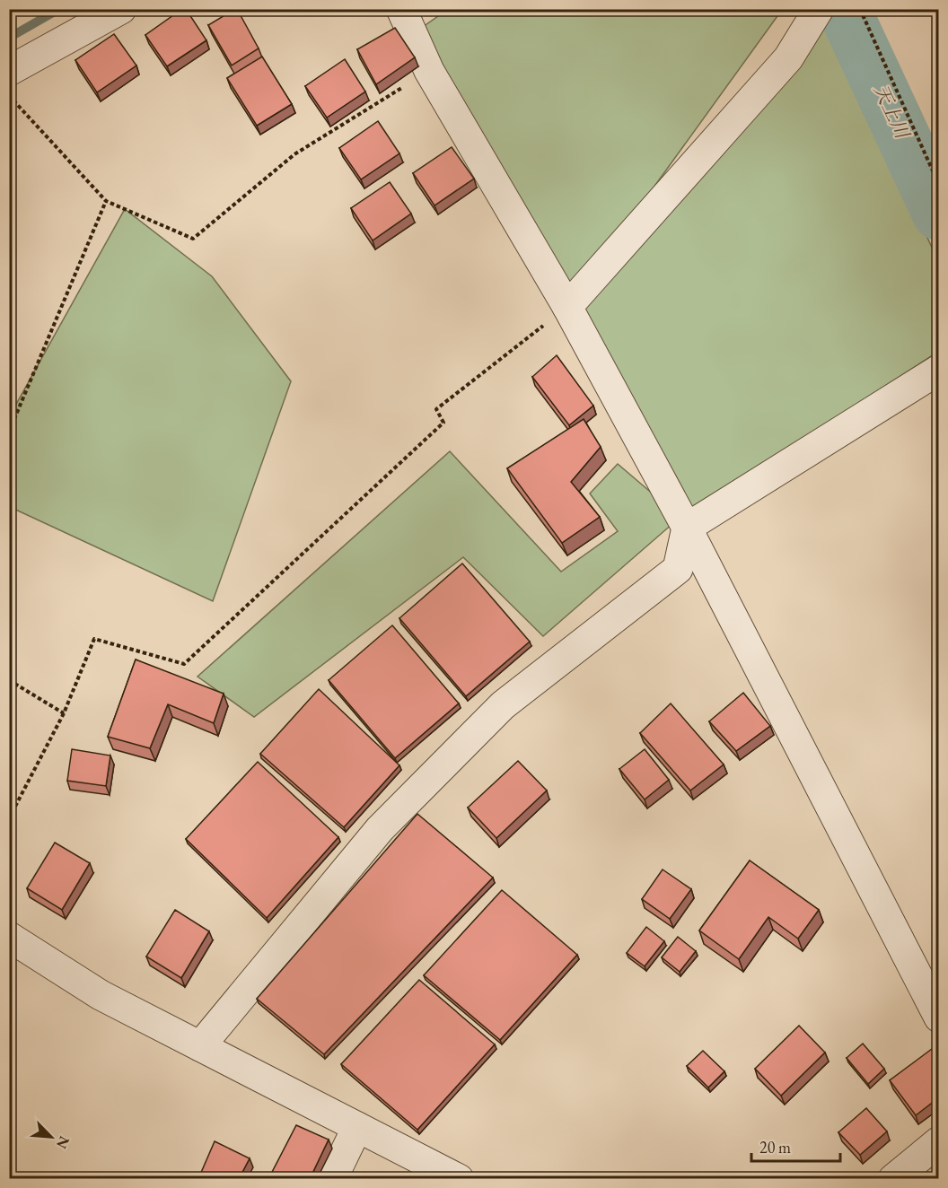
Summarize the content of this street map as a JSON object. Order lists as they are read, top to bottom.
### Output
{
  "water": ["天上川"],
  "scale_bar": "20 m",
  "north": "bottom right"
}
